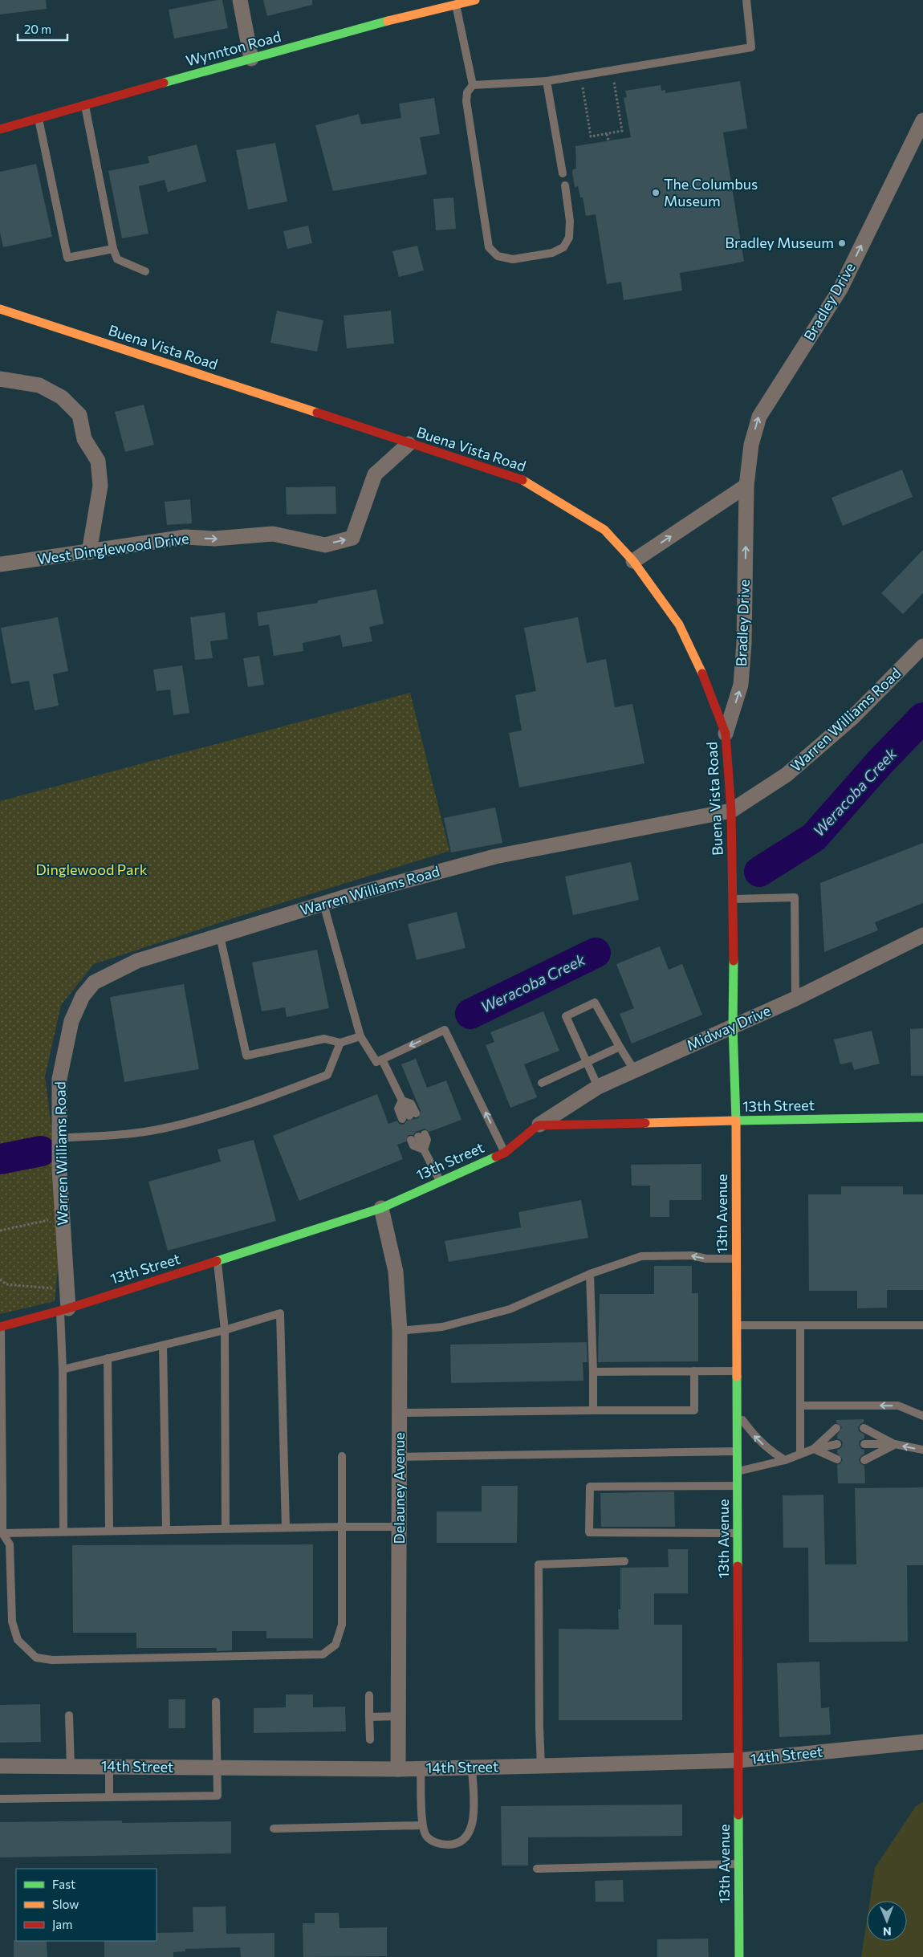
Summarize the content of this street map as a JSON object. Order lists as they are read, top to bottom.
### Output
{
  "streets": {
    "main road": [
      "Wynnton Road",
      "Buena Vista Road",
      "13th Street",
      "13th Avenue"
    ],
    "street": [
      "Bradley Drive",
      "West Dinglewood Drive",
      "Warren Williams Road",
      "Midway Drive",
      "Delauney Avenue",
      "14th Street"
    ]
  },
  "crossings": [
    ["Bradley Drive", "Buena Vista Road"],
    ["Buena Vista Road", "West Dinglewood Drive"],
    ["Buena Vista Road", "Warren Williams Road"],
    ["Buena Vista Road", "Midway Drive"],
    ["Buena Vista Road", "13th Street"],
    ["Buena Vista Road", "13th Avenue"],
    ["Warren Williams Road", "13th Street"],
    ["Midway Drive", "13th Street"],
    ["13th Street", "13th Avenue"],
    ["13th Street", "Delauney Avenue"],
    ["13th Avenue", "14th Street"],
    ["Delauney Avenue", "14th Street"]
  ],
  "one_way": ["Bradley Drive", "West Dinglewood Drive"],
  "water": ["Weracoba Creek"],
  "parks": ["Dinglewood Park"],
  "places": ["The Columbus Museum", "Bradley Museum"],
  "legend": ["Fast", "Slow", "Jam"],
  "scale_bar": "20 m",
  "north": "bottom"
}
